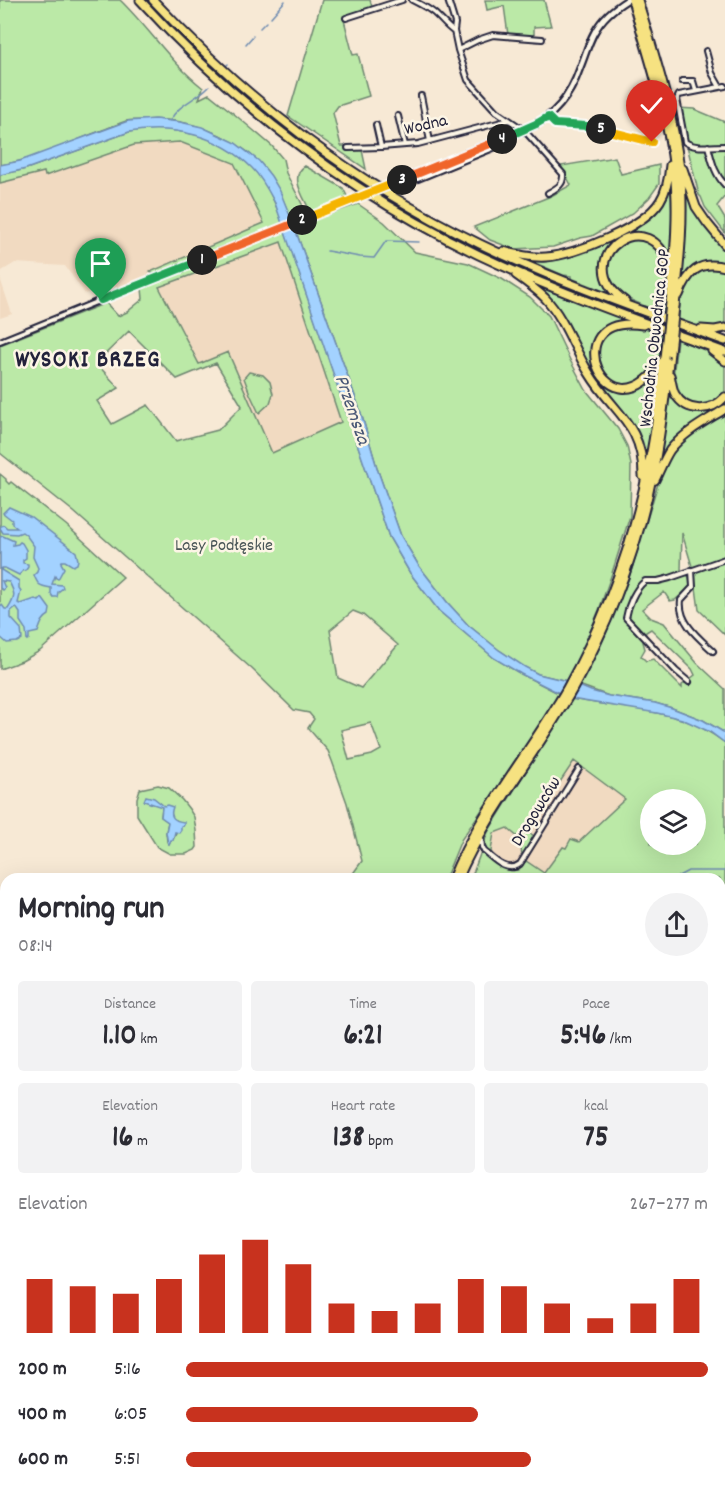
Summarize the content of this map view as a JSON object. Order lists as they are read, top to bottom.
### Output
{
  "streets": {
    "highway": ["Wschodnia Obwodnica GOP"],
    "street": ["Wodna", "Drogowców"]
  },
  "districts": ["WYSOKI BRZEG"],
  "water": ["Przemsza"],
  "parks": ["Lasy Podłęskie"],
  "page": {
    "pins": [
      "5",
      "4",
      "3",
      "2",
      "1"
    ],
    "heading": ["Morning run", "08:14"],
    "stats": [
      ["Distance", "1.10 km"],
      ["Time", "6:21"],
      ["Pace", "5:46 /km"],
      ["Elevation", "16 m"],
      ["Heart rate", "138 bpm"],
      ["kcal", "75"]
    ],
    "chart": ["Elevation", "267–277 m"],
    "list": [
      {
        "name": "200 m",
        "note": "5:16"
      },
      {
        "name": "400 m",
        "note": "6:05"
      },
      {
        "name": "600 m",
        "note": "5:51"
      }
    ]
  }
}
